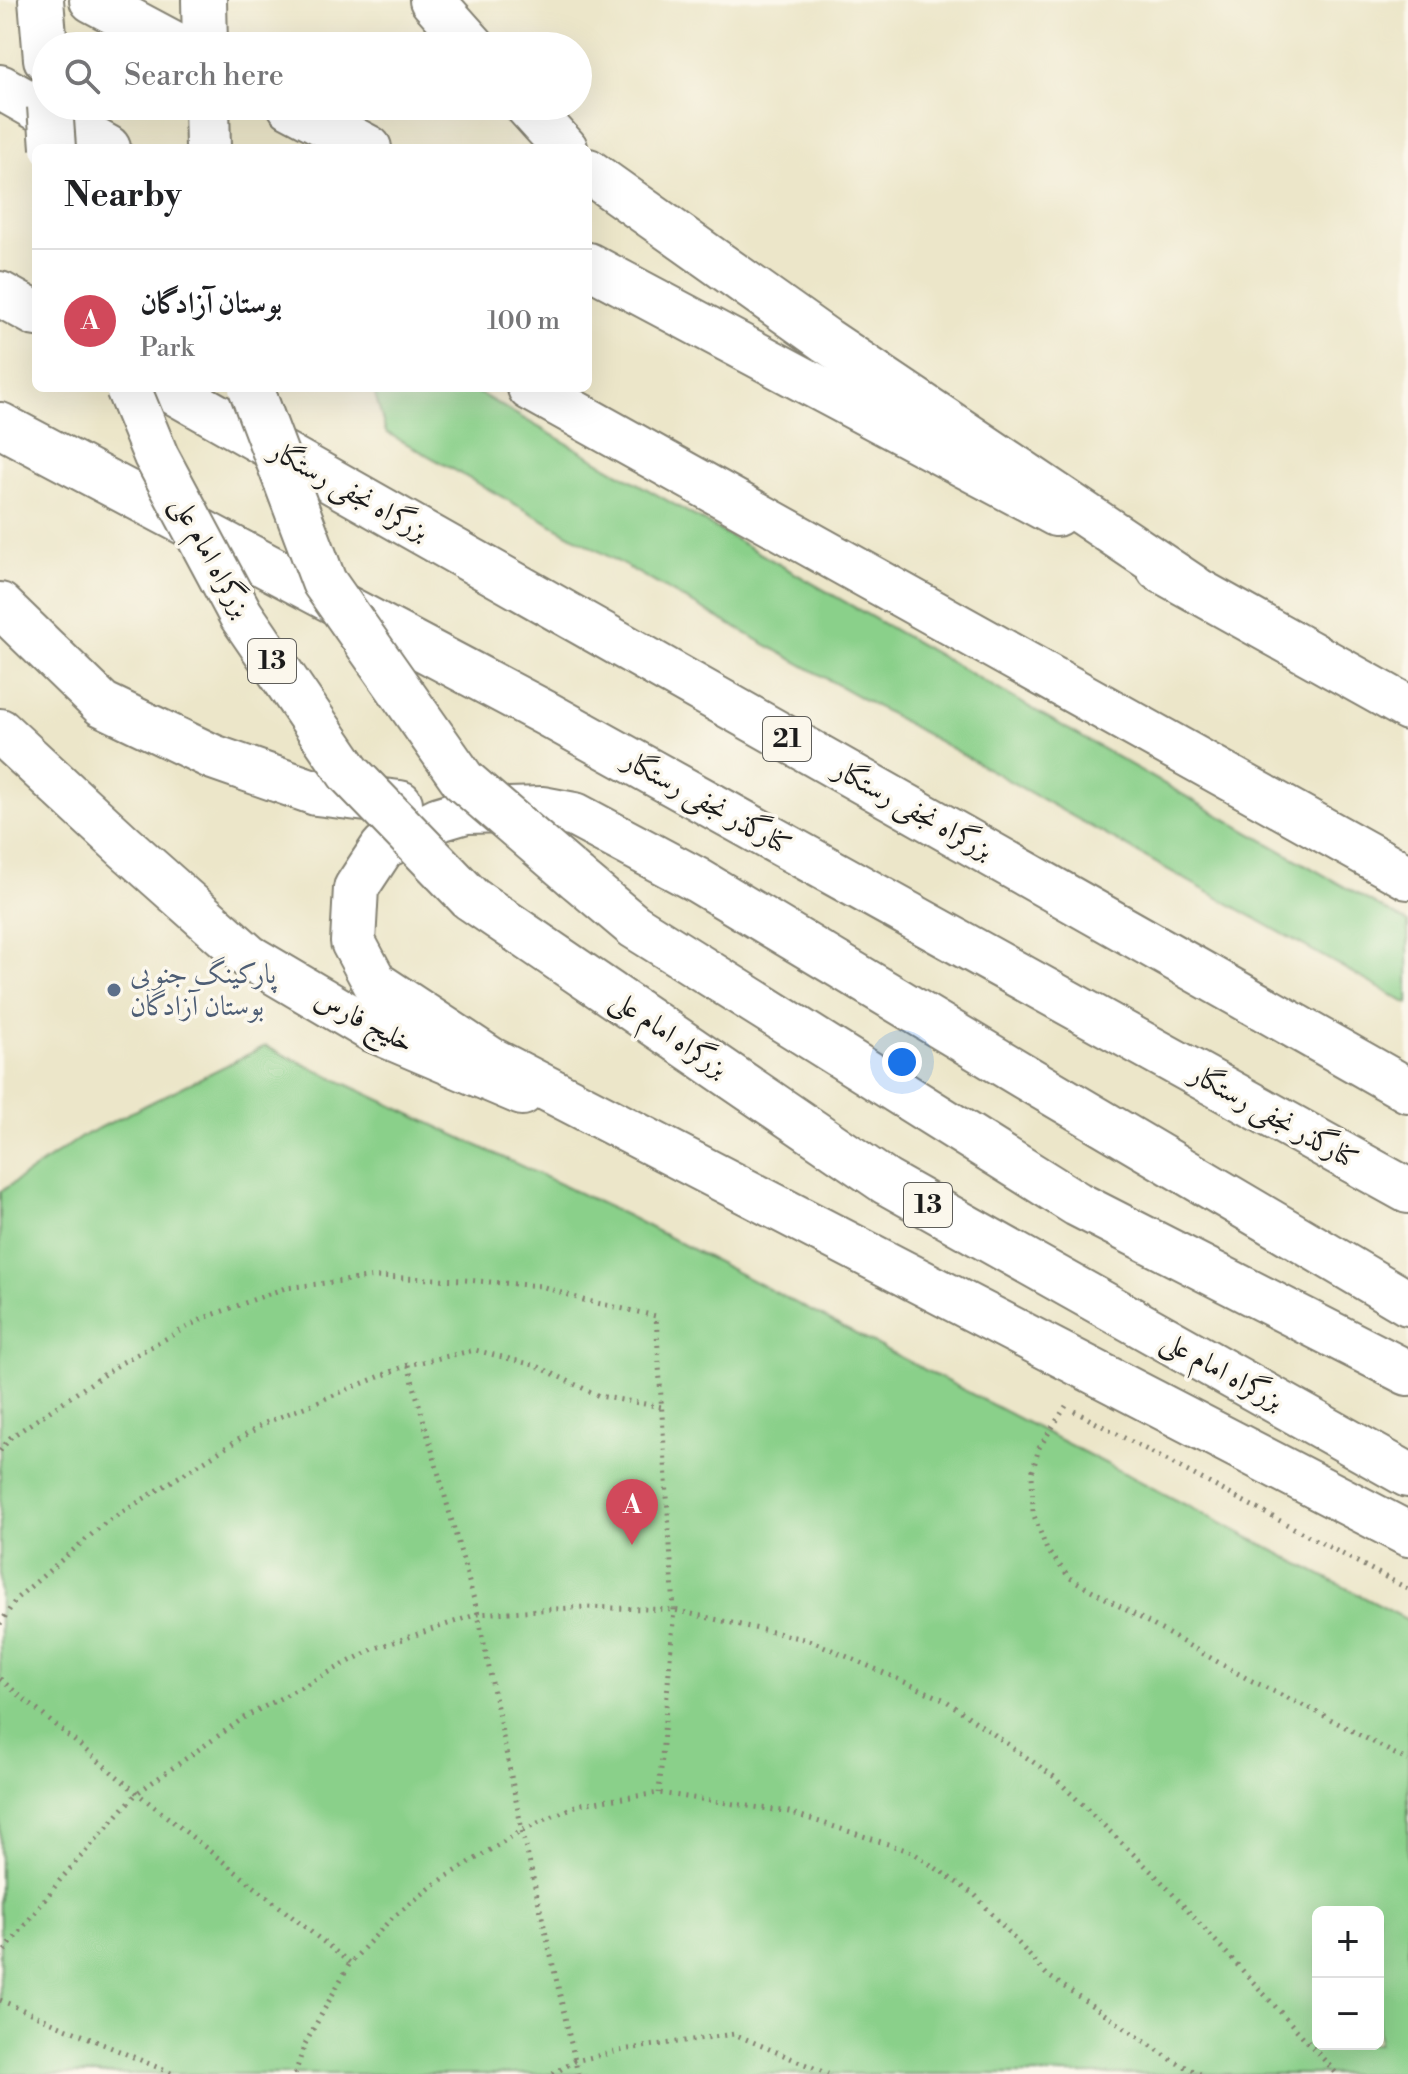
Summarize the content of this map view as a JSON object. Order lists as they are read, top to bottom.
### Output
{
  "streets": {
    "main road": [
      "بزرگراه نجفی رستگار",
      "بزرگراه امام علی",
      "13",
      "21",
      "کنارگذر نجفی رستگار",
      "خلیج فارس"
    ]
  },
  "places": ["پارکینگ جنوبی بوستان آزادگان"],
  "page": {
    "search": "Search here",
    "heading": "Nearby",
    "list": [
      {
        "mark": "A",
        "name": "بوستان آزادگان",
        "note": "Park",
        "value": "100 m"
      }
    ],
    "pins": "A",
    "map_buttons": ["+", "−"]
  }
}
